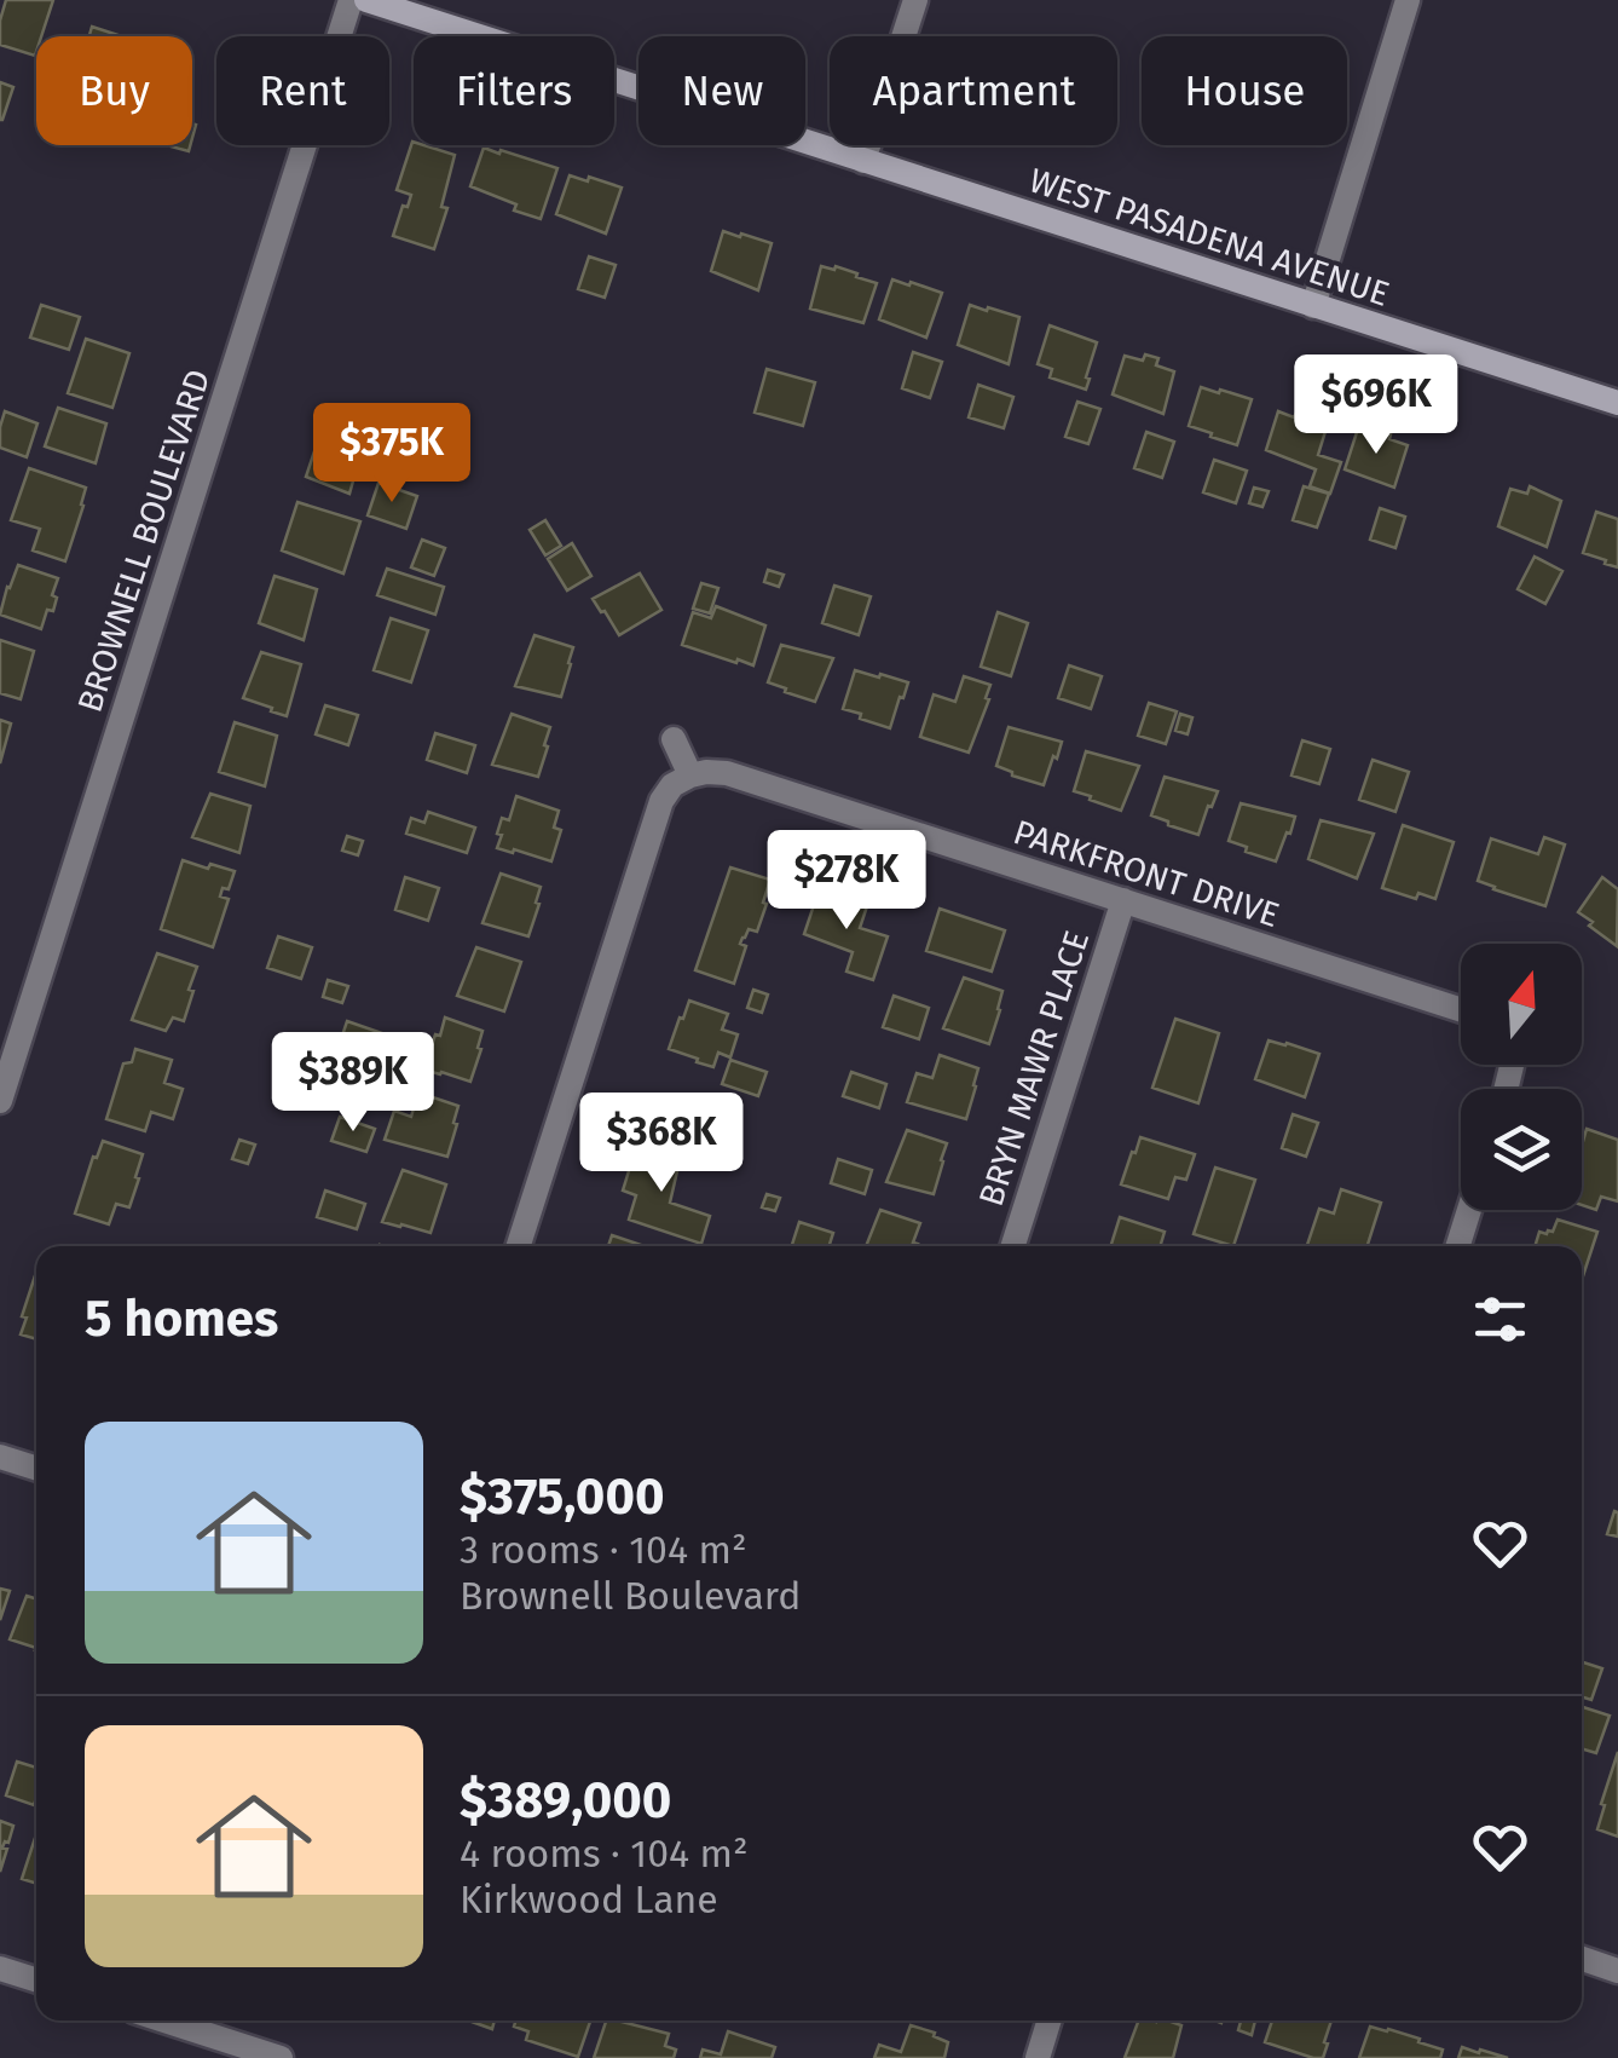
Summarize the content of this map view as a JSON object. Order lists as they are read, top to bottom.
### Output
{
  "streets": {
    "street": [
      "WEST PASADENA AVENUE",
      "BROWNELL BOULEVARD",
      "PARKFRONT DRIVE",
      "BRYN MAWR PLACE"
    ]
  },
  "crossings": [
    ["PARKFRONT DRIVE", "BRYN MAWR PLACE"]
  ],
  "north": "top",
  "page": {
    "chip": [
      "Buy",
      "Rent",
      "Filters",
      "New",
      "Apartment",
      "House"
    ],
    "price": [
      "$696K",
      "$375K",
      "$278K",
      "$389K",
      "$368K"
    ],
    "heading": "5 homes",
    "list": [
      {
        "name": "$375,000",
        "note": "3 rooms · 104 m² · Brownell Boulevard"
      },
      {
        "name": "$389,000",
        "note": "4 rooms · 104 m² · Kirkwood Lane"
      }
    ]
  }
}
